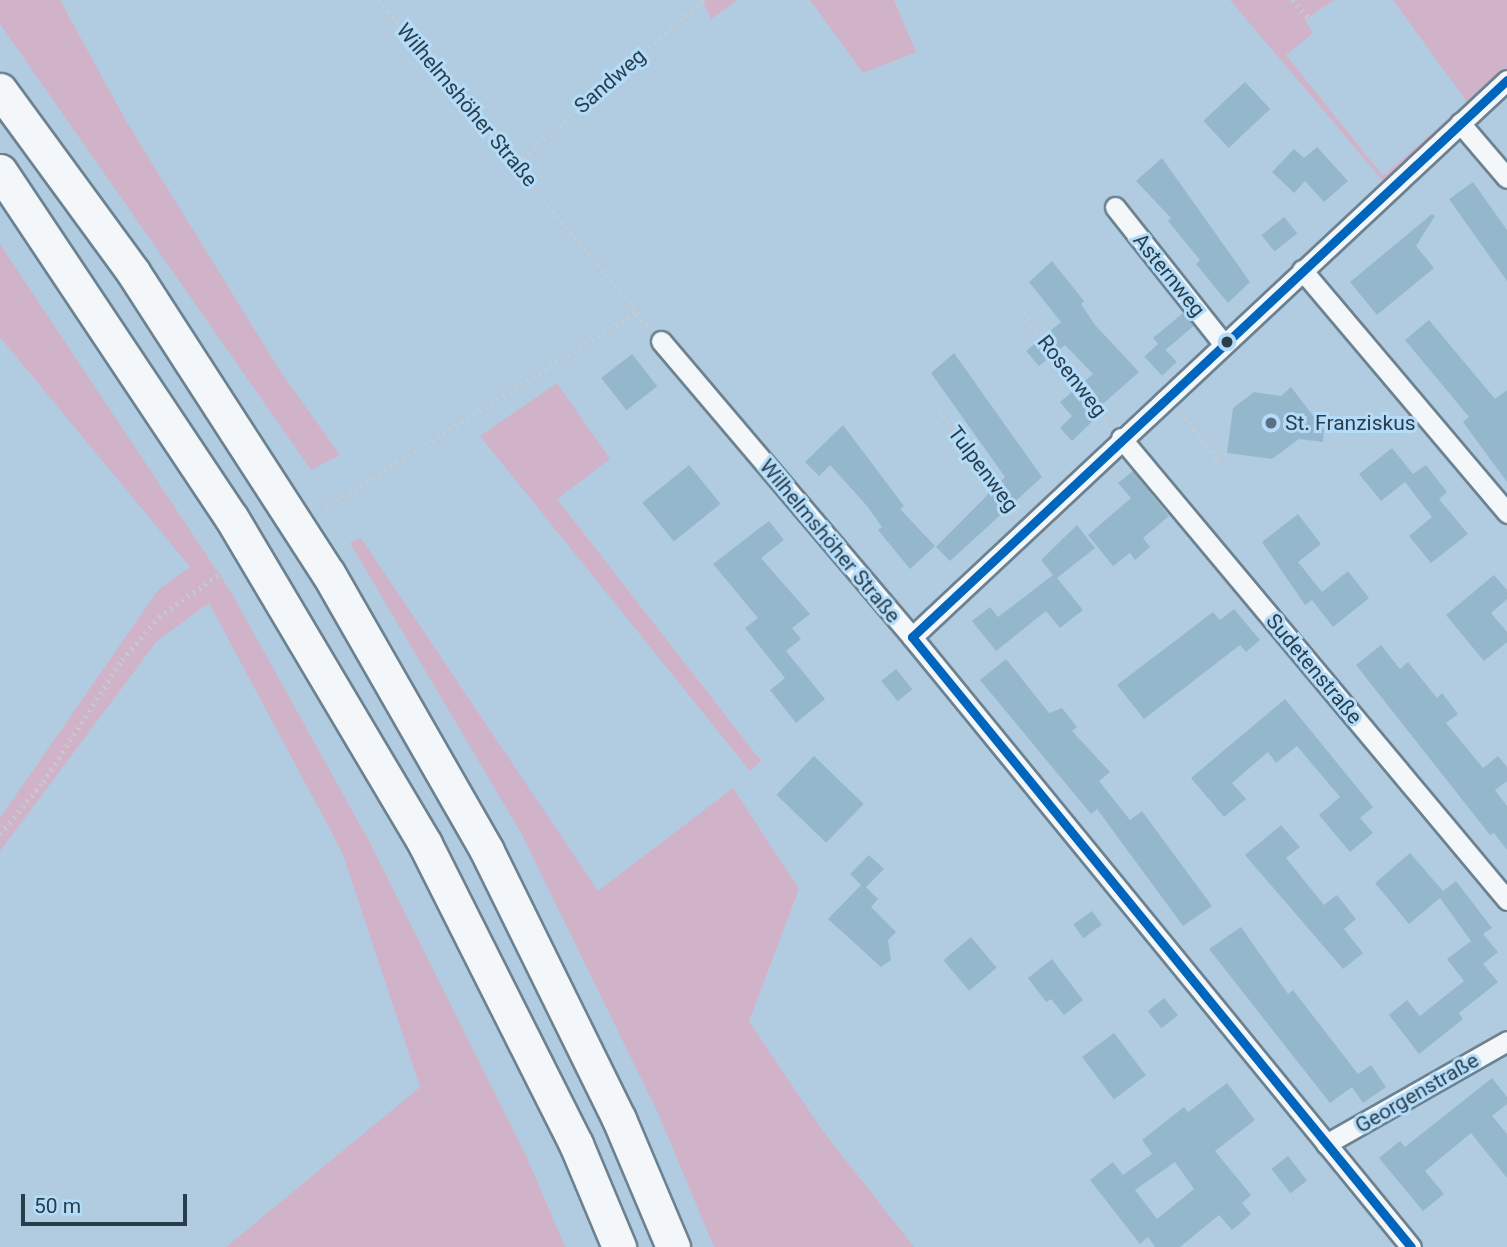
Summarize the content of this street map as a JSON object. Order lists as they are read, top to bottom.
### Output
{
  "streets": {
    "street": [
      "Wilhelmshöher Straße",
      "Asternweg",
      "Sudetenstraße",
      "Georgenstraße"
    ],
    "path": ["Sandweg", "Rosenweg", "Tulpenweg"]
  },
  "crossings": [
    ["Sandweg", "Wilhelmshöher Straße"],
    ["Wilhelmshöher Straße", "Georgenstraße"],
    ["Rosenweg", "Sudetenstraße"]
  ],
  "places": ["St. Franziskus"],
  "scale_bar": "50 m"
}
